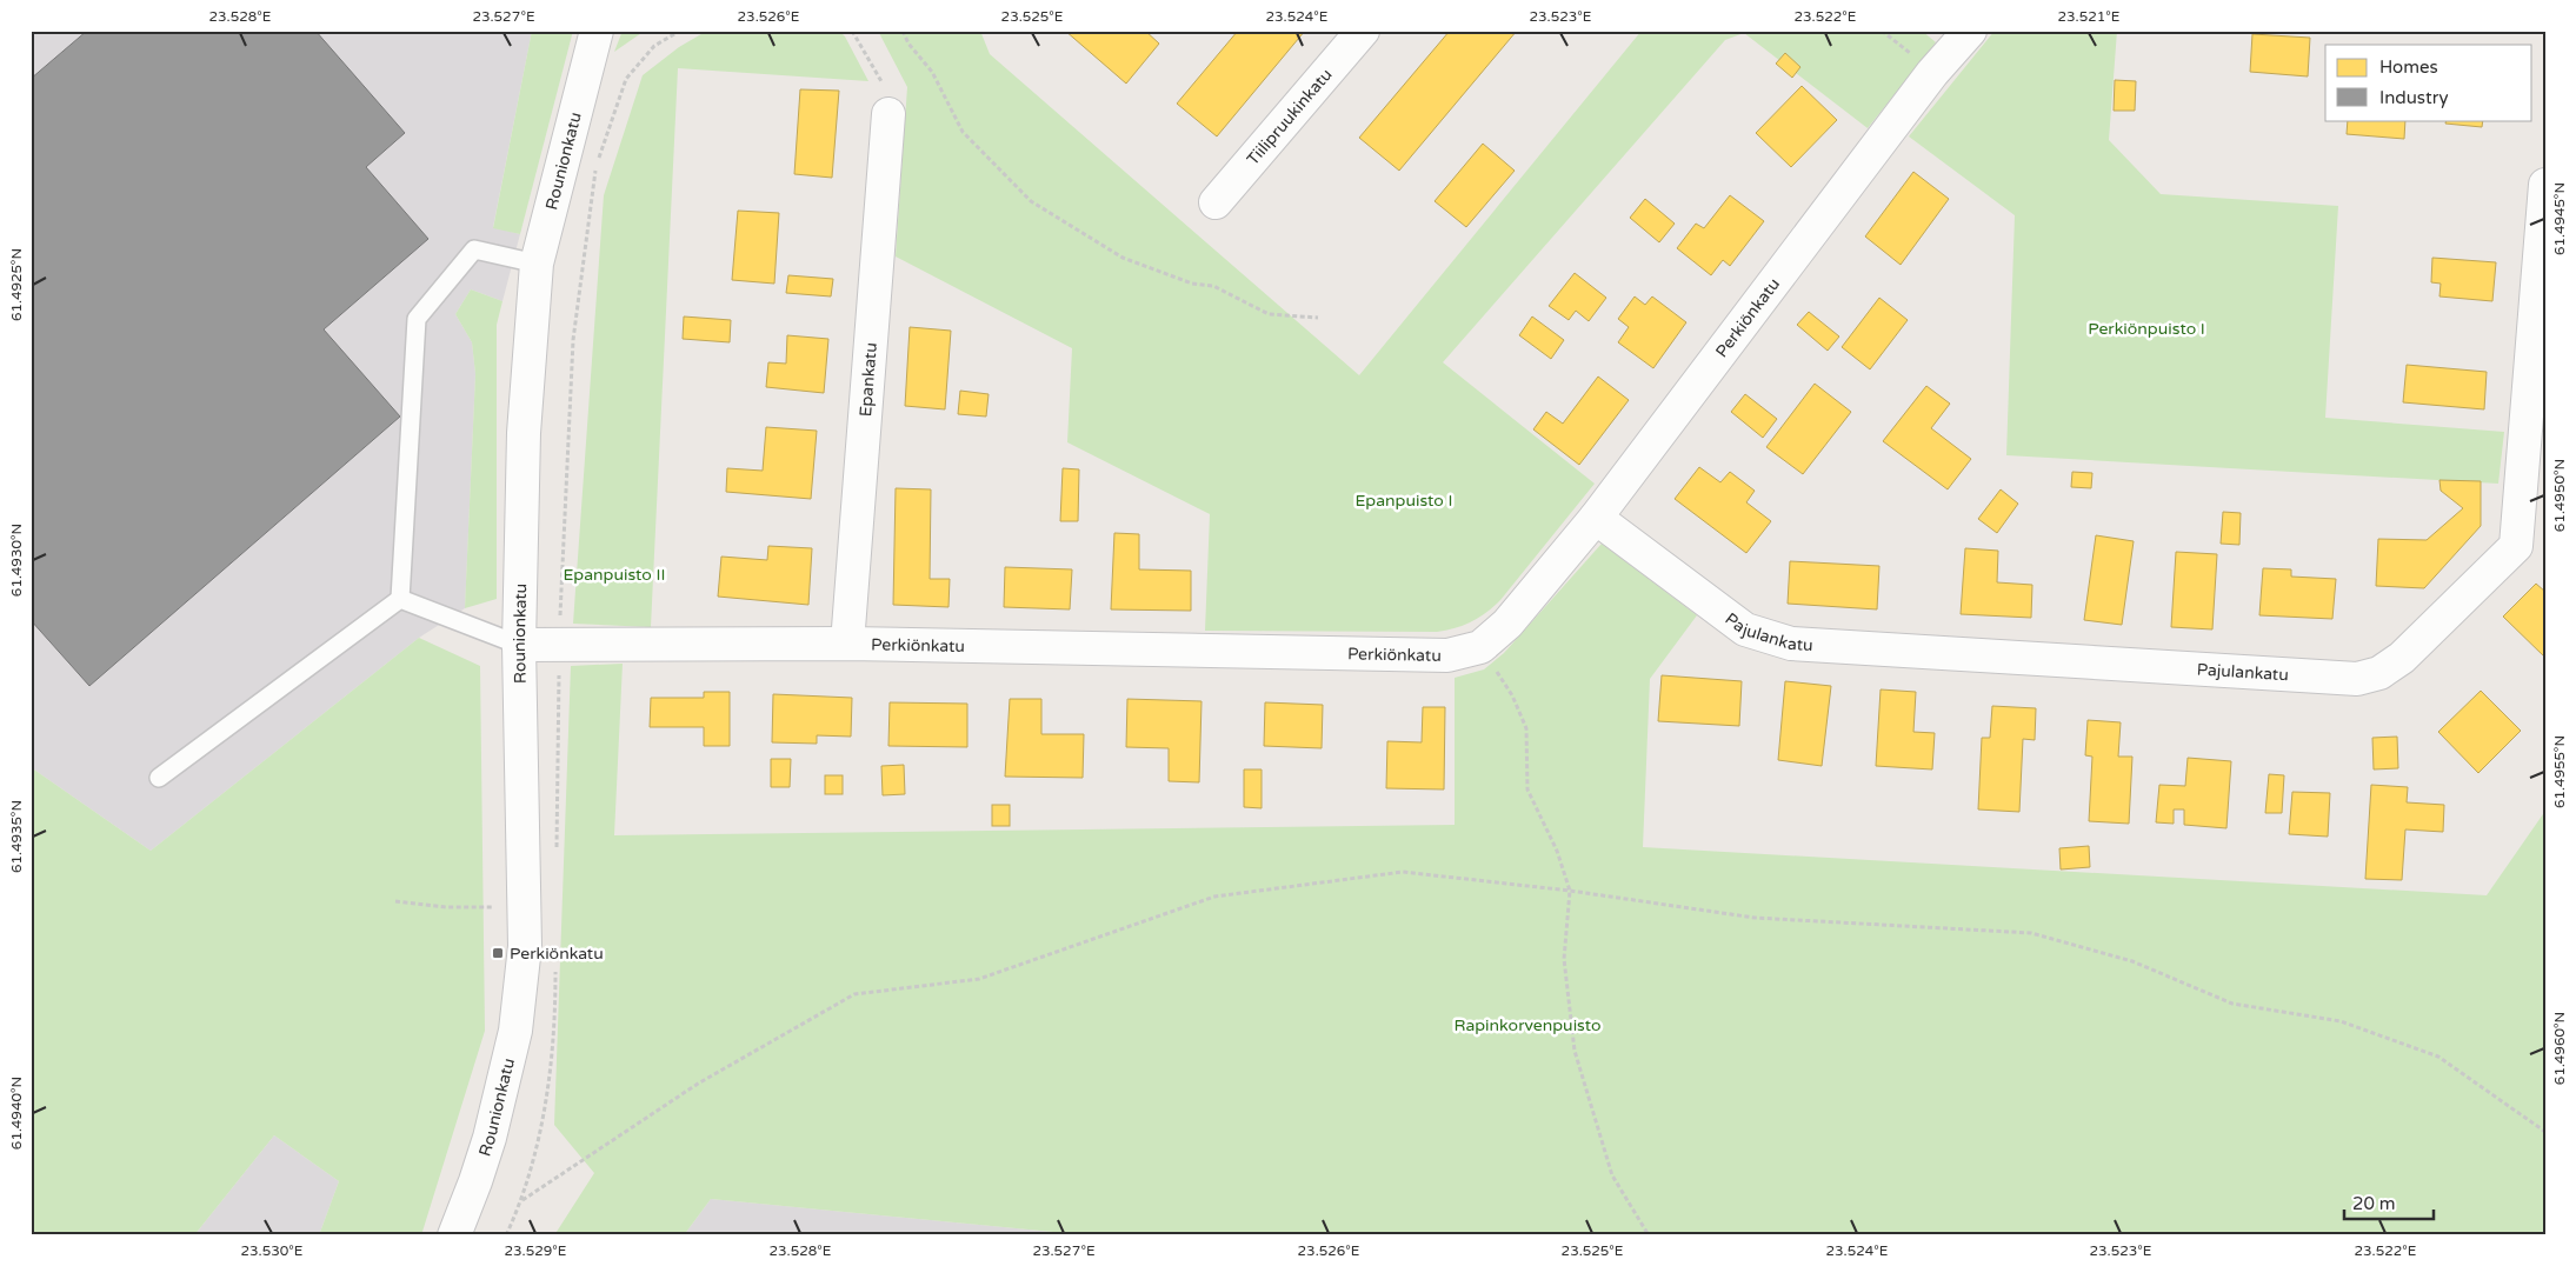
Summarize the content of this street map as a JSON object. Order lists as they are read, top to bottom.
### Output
{
  "streets": {
    "street": [
      "Tiilipruukinkatu",
      "Rounionkatu",
      "Perkiönkatu",
      "Epankatu",
      "Pajulankatu"
    ]
  },
  "crossings": [
    ["Rounionkatu", "Perkiönkatu"],
    ["Perkiönkatu", "Epankatu"],
    ["Perkiönkatu", "Pajulankatu"]
  ],
  "parks": [
    "Perkiönpuisto I",
    "Epanpuisto I",
    "Epanpuisto II",
    "Rapinkorvenpuisto"
  ],
  "places": {
    "transit": ["Perkiönkatu"]
  },
  "legend": ["Homes", "Industry"],
  "scale_bar": "20 m",
  "coordinates": [
    "23.528°E",
    "23.527°E",
    "23.526°E",
    "23.525°E",
    "23.524°E",
    "23.523°E",
    "23.522°E",
    "23.521°E",
    "61.4945°N",
    "61.4925°N",
    "61.4950°N",
    "61.4930°N",
    "61.4955°N",
    "61.4935°N",
    "61.4960°N",
    "61.4940°N",
    "23.530°E",
    "23.529°E"
  ]
}
